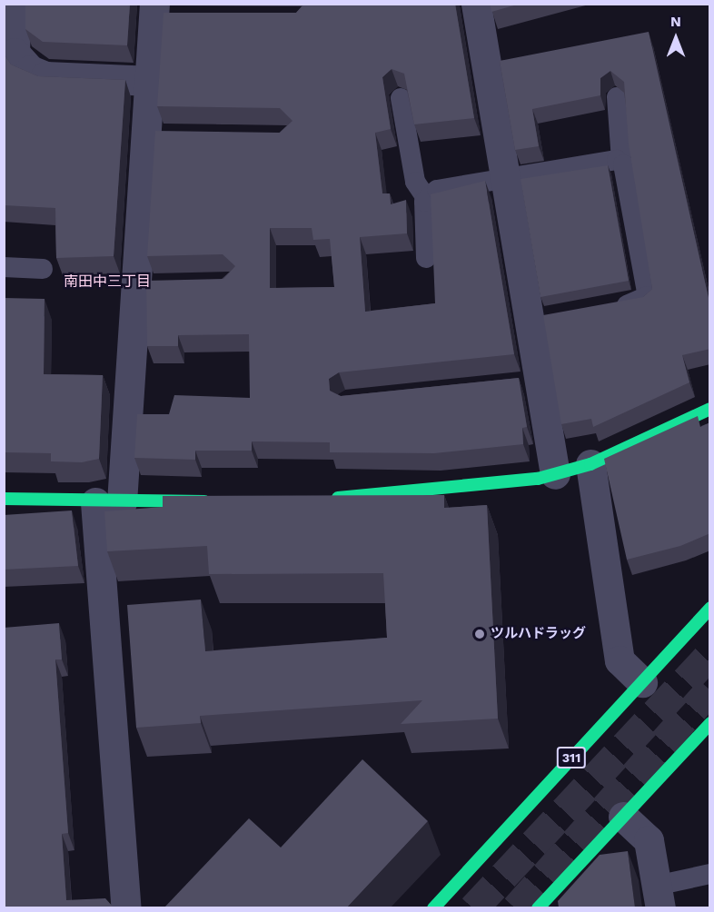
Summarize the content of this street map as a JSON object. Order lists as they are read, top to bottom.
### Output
{
  "streets": {
    "main road": ["311"]
  },
  "districts": ["南田中三丁目"],
  "places": ["ツルハドラッグ"],
  "north": "top"
}
